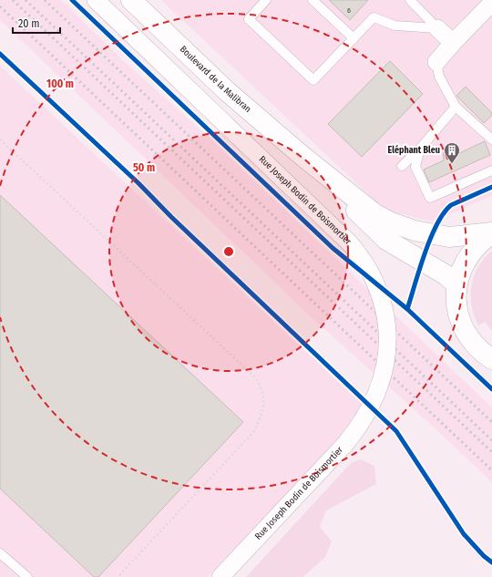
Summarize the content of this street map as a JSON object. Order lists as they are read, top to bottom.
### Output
{
  "streets": {
    "main road": ["Boulevard de la Malibran"],
    "street": ["Rue Joseph Bodin de Boismortier"]
  },
  "places": {
    "building": ["Eléphant Bleu"]
  },
  "house_numbers": ["6"],
  "scale_bar": "20 m",
  "rings": ["100 m", "50 m"]
}
